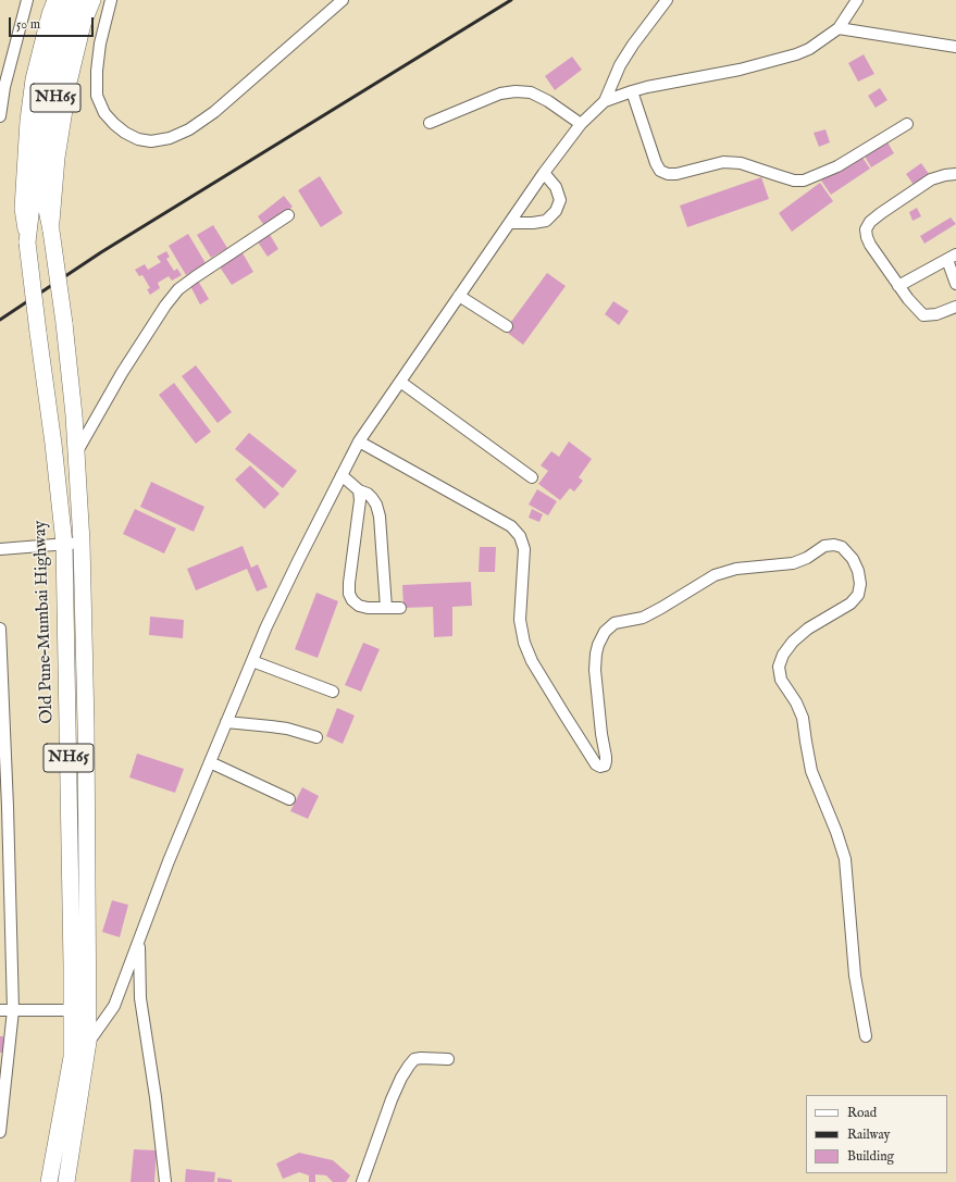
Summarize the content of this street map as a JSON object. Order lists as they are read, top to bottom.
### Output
{
  "streets": {
    "highway": ["NH65", "Old Pune–Mumbai Highway"]
  },
  "crossings": [
    ["NH65", "Old Pune–Mumbai Highway"]
  ],
  "legend": ["Road", "Railway", "Building"],
  "scale_bar": "50 m"
}
